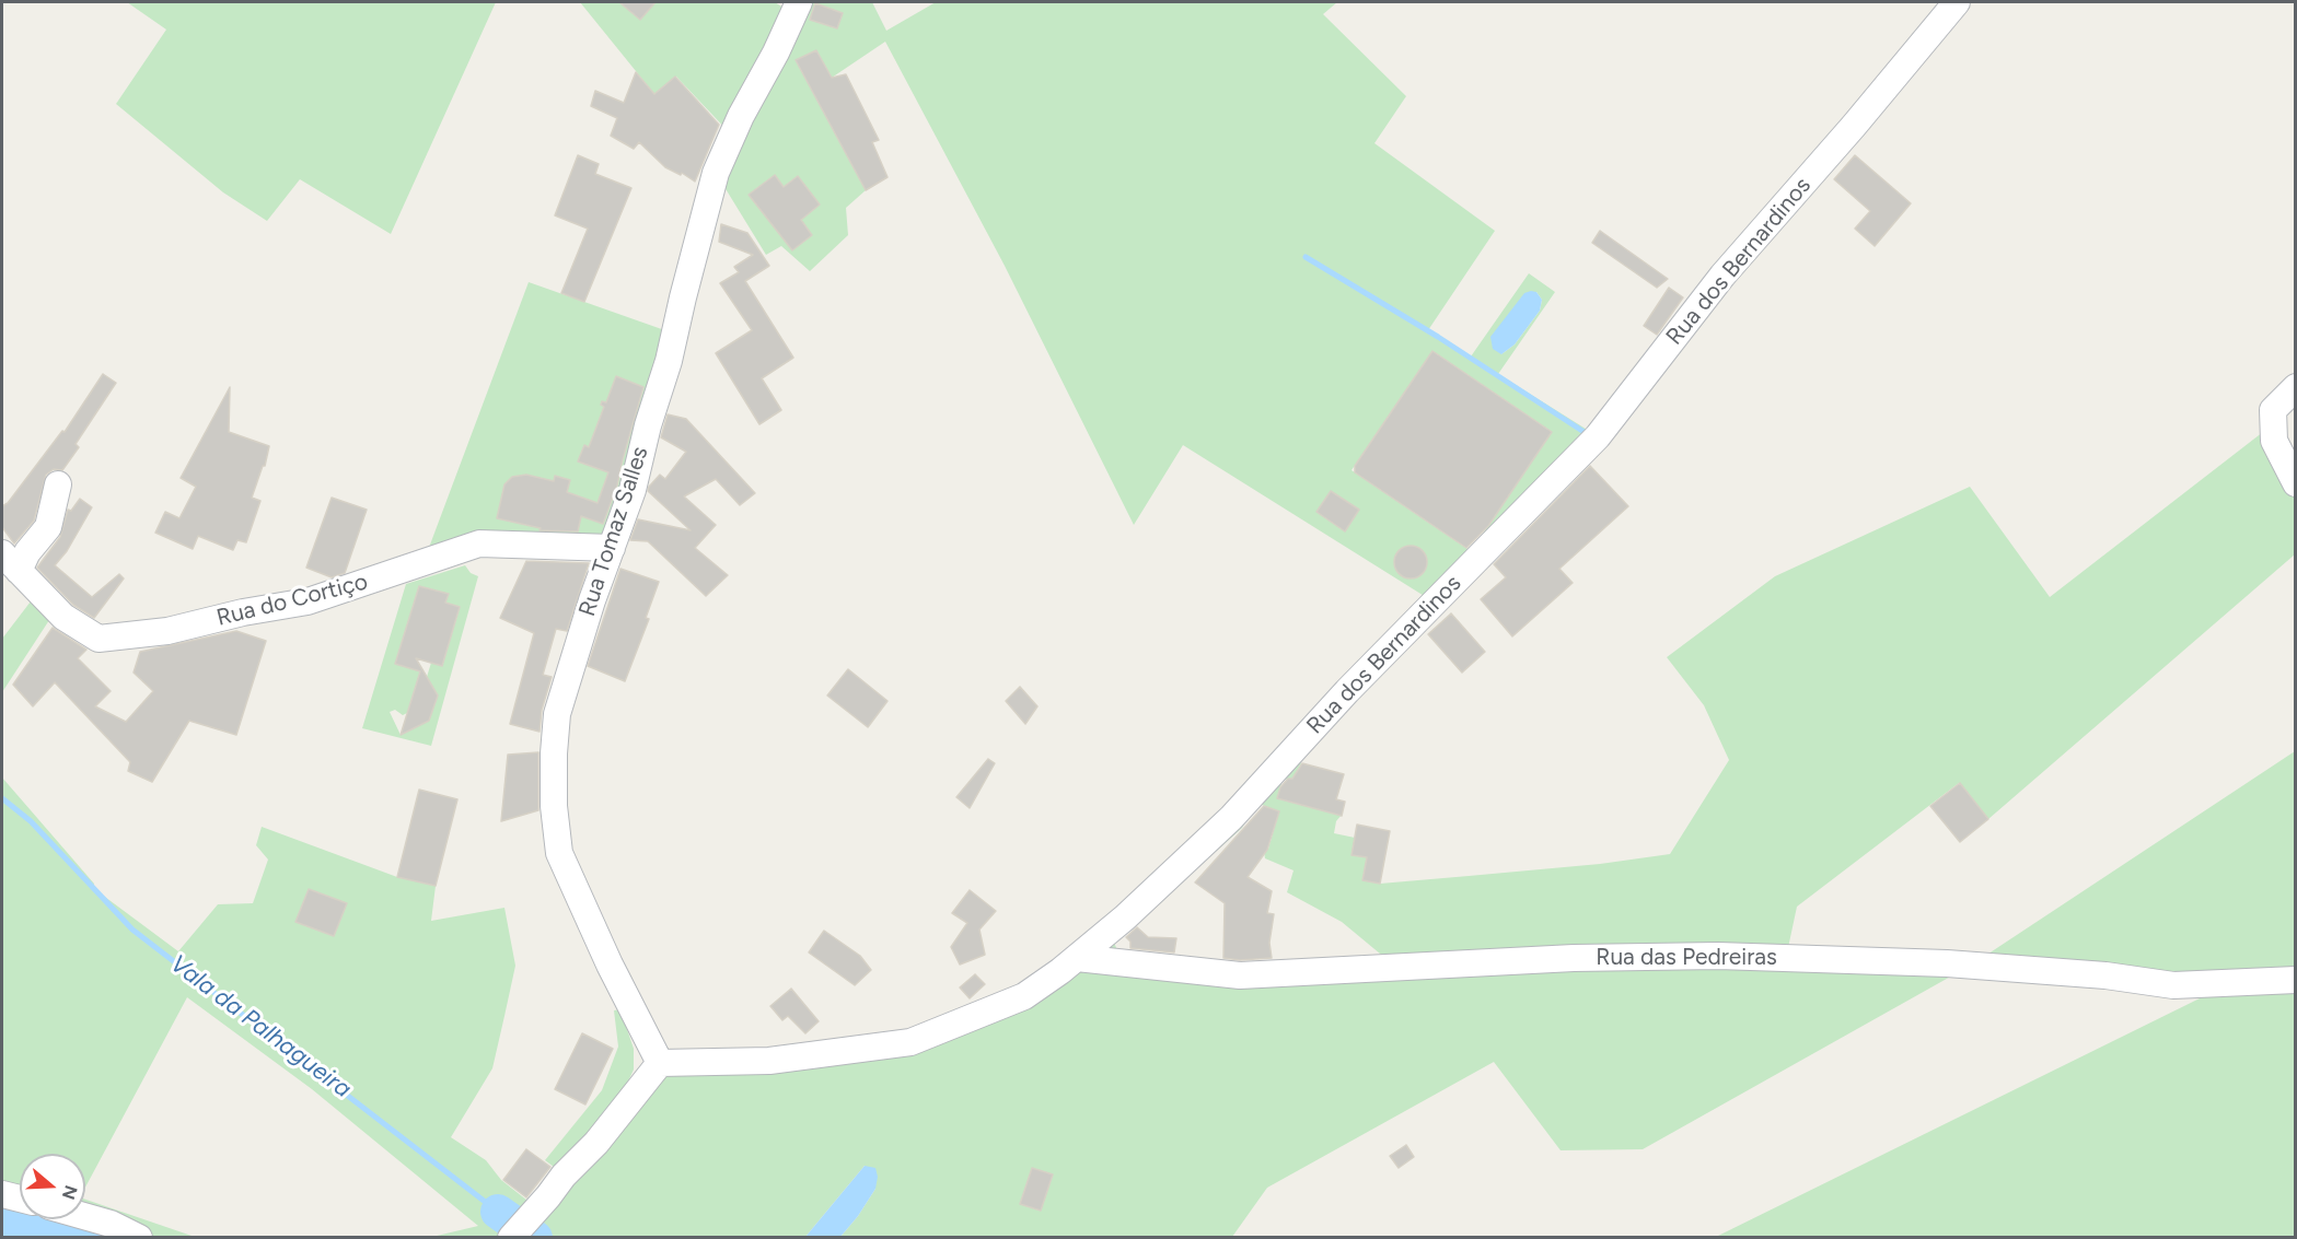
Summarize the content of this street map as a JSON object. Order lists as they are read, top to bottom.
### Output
{
  "streets": {
    "street": [
      "Rua dos Bernardinos",
      "Rua Tomaz Salles",
      "Rua do Cortiço",
      "Rua das Pedreiras"
    ]
  },
  "crossings": [
    ["Rua dos Bernardinos", "Rua Tomaz Salles"],
    ["Rua dos Bernardinos", "Rua das Pedreiras"],
    ["Rua Tomaz Salles", "Rua do Cortiço"]
  ],
  "water": ["Vala da Palhagueira"],
  "north": "right"
}
